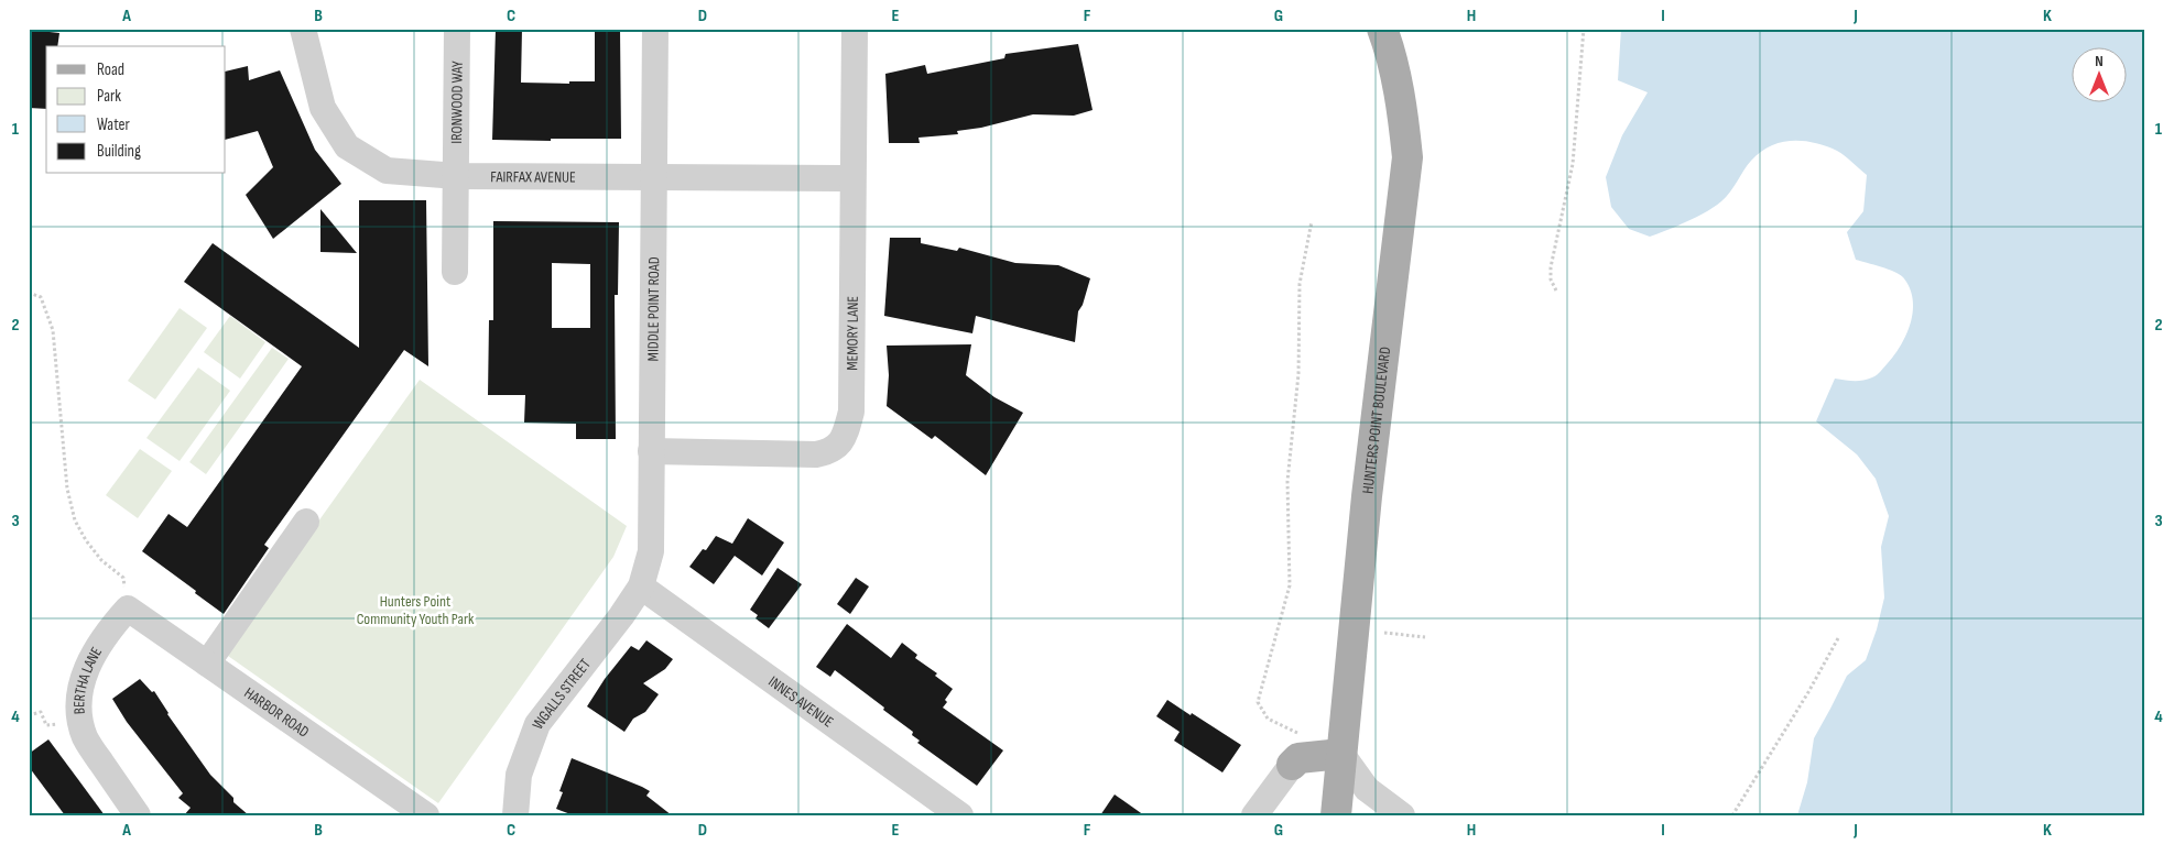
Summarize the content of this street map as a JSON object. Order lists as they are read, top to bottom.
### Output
{
  "streets": {
    "main road": ["HUNTERS POINT BOULEVARD"],
    "street": [
      "IRONWOOD WAY",
      "FAIRFAX AVENUE",
      "MIDDLE POINT ROAD",
      "MEMORY LANE",
      "BERTHA LANE",
      "INGALLS STREET",
      "INNES AVENUE",
      "HARBOR ROAD"
    ]
  },
  "crossings": [
    ["IRONWOOD WAY", "FAIRFAX AVENUE"],
    ["FAIRFAX AVENUE", "MIDDLE POINT ROAD"],
    ["FAIRFAX AVENUE", "MEMORY LANE"],
    ["MIDDLE POINT ROAD", "MEMORY LANE"],
    ["MIDDLE POINT ROAD", "INGALLS STREET"],
    ["MIDDLE POINT ROAD", "INNES AVENUE"],
    ["BERTHA LANE", "HARBOR ROAD"],
    ["INGALLS STREET", "INNES AVENUE"]
  ],
  "parks": ["Hunters Point Community Youth Park"],
  "legend": [
    "Road",
    "Park",
    "Water",
    "Building"
  ],
  "north": "top",
  "grid": {
    "columns": [
      "A",
      "B",
      "C",
      "D",
      "E",
      "F",
      "G",
      "H",
      "I",
      "J",
      "K"
    ],
    "rows": [
      "1",
      "2",
      "3",
      "4"
    ]
  }
}
